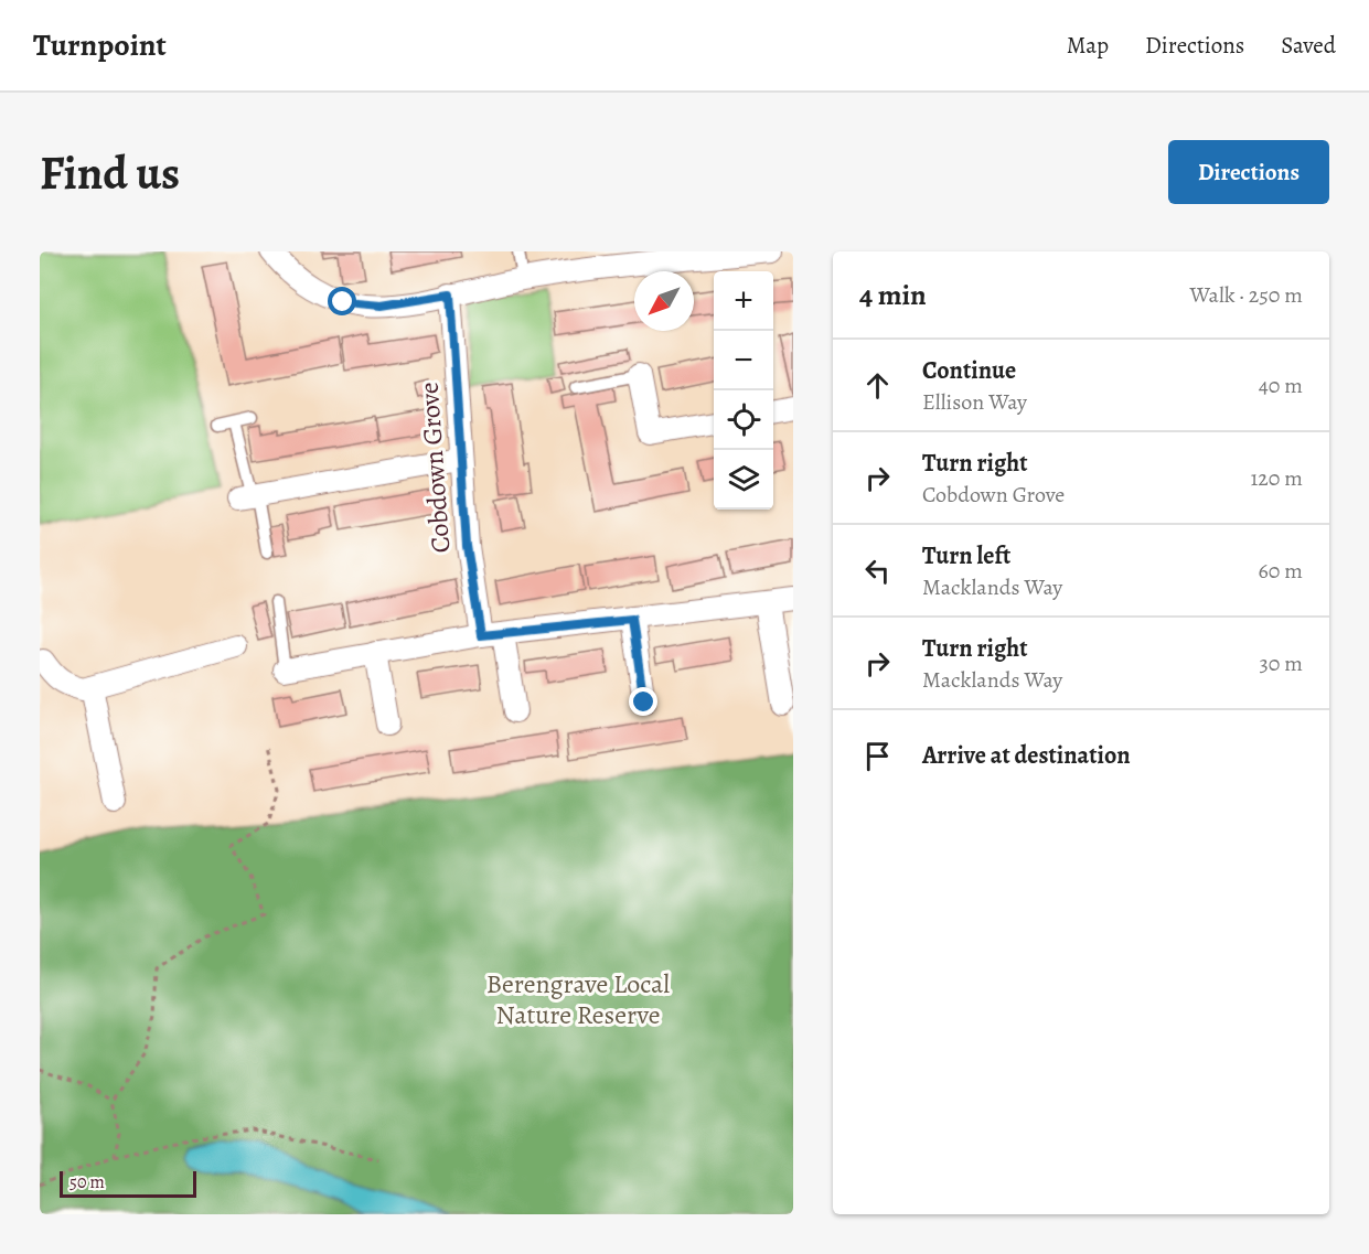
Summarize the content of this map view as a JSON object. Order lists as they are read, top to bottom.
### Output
{
  "streets": {
    "street": ["Cobdown Grove"]
  },
  "parks": ["Berengrave Local Nature Reserve"],
  "scale_bar": "50 m",
  "north": "bottom left",
  "page": {
    "header": "Turnpoint",
    "nav": ["Map", "Directions", "Saved"],
    "buttons": "Directions",
    "title": "Find us",
    "heading": ["4 min", "Walk · 250 m"],
    "map_buttons": ["+", "−"],
    "list": [
      ["Continue", "Ellison Way", "40 m"],
      ["Turn right", "Cobdown Grove", "120 m"],
      ["Turn left", "Macklands Way", "60 m"],
      ["Turn right", "Macklands Way", "30 m"],
      "Arrive at destination"
    ],
    "scale": "50 m"
  }
}
